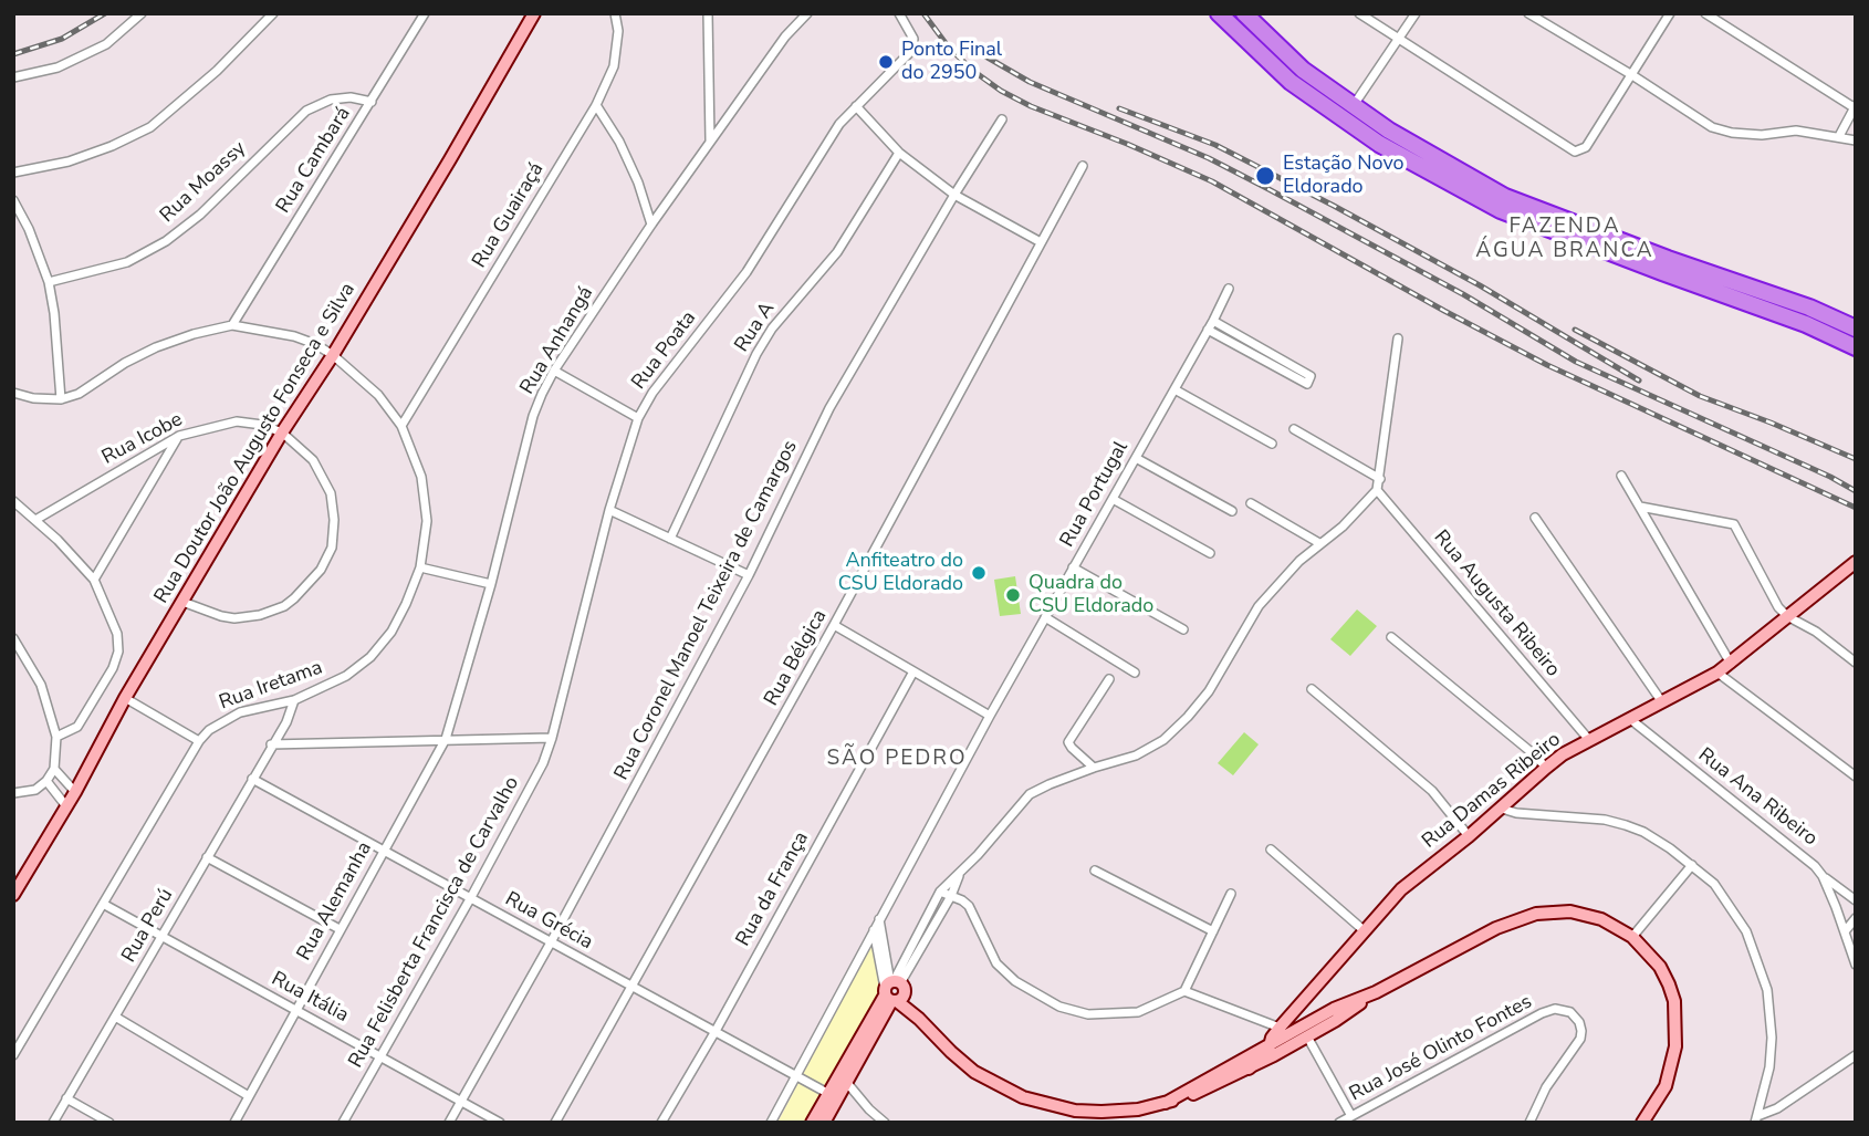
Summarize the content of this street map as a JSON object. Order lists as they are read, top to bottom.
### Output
{
  "streets": {
    "street": [
      "Rua Cambará",
      "Rua Moassy",
      "Rua Guairaçá",
      "Rua A",
      "Rua Anhangá",
      "Rua Poata",
      "Rua Icobe",
      "Rua Doutor João Augusto Fonseca e Silva",
      "Rua Portugal",
      "Rua Augusta Ribeiro",
      "Rua Coronel Manoel Teixeira de Camargos",
      "Rua Bélgica",
      "Rua Iretama",
      "Rua Damas Ribeiro",
      "Rua Ana Ribeiro",
      "Rua da França",
      "Rua Alemanha",
      "Rua Grécia",
      "Rua Felisberta Francisca de Carvalho",
      "Rua Perú",
      "Rua Itália",
      "Rua José Olinto Fontes"
    ]
  },
  "crossings": [
    ["Rua Cambará", "Rua Moassy"],
    ["Rua Cambará", "Rua Iretama"],
    ["Rua Guairaçá", "Rua Iretama"],
    ["Rua Anhangá", "Rua Alemanha"],
    ["Rua Poata", "Rua Felisberta Francisca de Carvalho"],
    ["Rua Icobe", "Rua Doutor João Augusto Fonseca e Silva"],
    ["Rua Doutor João Augusto Fonseca e Silva", "Rua Iretama"],
    ["Rua Portugal", "Rua Grécia"],
    ["Rua Augusta Ribeiro", "Rua Damas Ribeiro"],
    ["Rua Coronel Manoel Teixeira de Camargos", "Rua Grécia"],
    ["Rua Coronel Manoel Teixeira de Camargos", "Rua Itália"],
    ["Rua Bélgica", "Rua Grécia"],
    ["Rua Iretama", "Rua Perú"],
    ["Rua Iretama", "Rua Itália"],
    ["Rua Damas Ribeiro", "Rua Ana Ribeiro"],
    ["Rua da França", "Rua Grécia"],
    ["Rua Alemanha", "Rua Grécia"],
    ["Rua Alemanha", "Rua Itália"],
    ["Rua Grécia", "Rua Felisberta Francisca de Carvalho"],
    ["Rua Grécia", "Rua Perú"],
    ["Rua Felisberta Francisca de Carvalho", "Rua Itália"],
    ["Rua Perú", "Rua Itália"]
  ],
  "districts": ["FAZENDA ÁGUA BRANCA", "SÃO PEDRO"],
  "places": [
    "Ponto Final do 2950",
    "Estação Novo Eldorado",
    "Anfiteatro do CSU Eldorado",
    "Quadra do CSU Eldorado"
  ]
}
